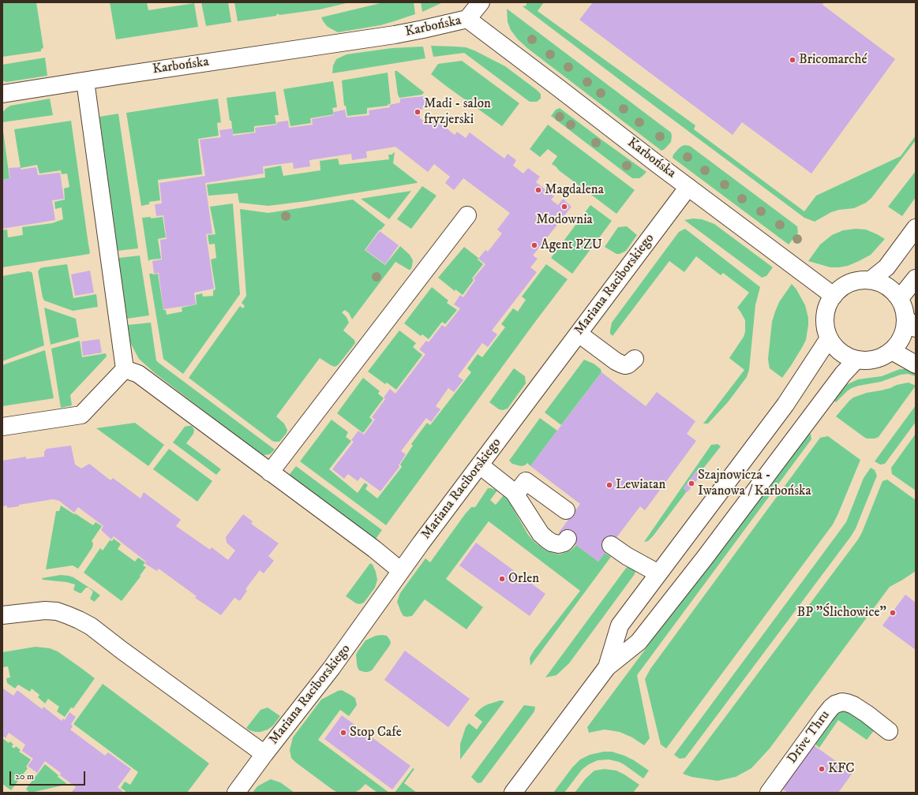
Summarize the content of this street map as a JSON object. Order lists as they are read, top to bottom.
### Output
{
  "streets": {
    "street": ["Karbońska", "Mariana Raciborskiego", "Drive Thru"]
  },
  "crossings": [
    ["Karbońska", "Mariana Raciborskiego"]
  ],
  "places": [
    "Bricomarché",
    "Madi - salon fryzjerski",
    "Magdalena",
    "Modownia",
    "Agent PZU",
    "Szajnowicza - Iwanowa / Karbońska",
    "Lewiatan",
    "Orlen",
    "BP \"Ślichowice\"",
    "Stop Cafe",
    "KFC"
  ],
  "scale_bar": "20 m"
}
